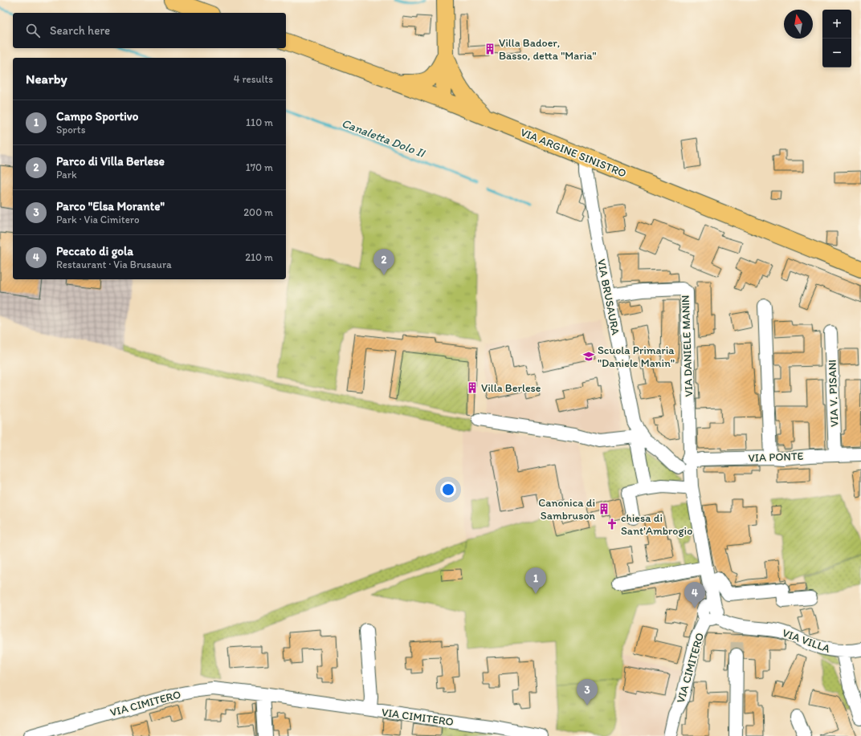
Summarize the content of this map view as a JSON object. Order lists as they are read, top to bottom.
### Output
{
  "streets": {
    "main road": ["VIA ARGINE SINISTRO"],
    "street": [
      "VIA BRUSAURA",
      "VIA DANIELE MANIN",
      "VIA V. PISANI",
      "VIA PONTE",
      "VIA VILLA",
      "VIA CIMITERO"
    ]
  },
  "crossings": [
    ["VIA ARGINE SINISTRO", "VIA BRUSAURA"],
    ["VIA BRUSAURA", "VIA DANIELE MANIN"],
    ["VIA BRUSAURA", "VIA PONTE"],
    ["VIA DANIELE MANIN", "VIA PONTE"],
    ["VIA V. PISANI", "VIA PONTE"],
    ["VIA VILLA", "VIA CIMITERO"]
  ],
  "water": ["Canaletta Dolo II"],
  "places": {
    "building": ["Villa Badoer, Basso, detta \"Maria\"", "Villa Berlese", "Canonica di Sambruson"],
    "school or university": ["Scuola Primaria \"Daniele Manin\""],
    "church": ["chiesa di Sant'Ambrogio"]
  },
  "north": "top",
  "page": {
    "map_buttons": ["+", "−"],
    "search": "Search here",
    "heading": ["Nearby", "4 results"],
    "list": [
      {
        "mark": "1",
        "name": "Campo Sportivo",
        "note": "Sports",
        "value": "110 m"
      },
      {
        "mark": "2",
        "name": "Parco di Villa Berlese",
        "note": "Park",
        "value": "170 m"
      },
      {
        "mark": "3",
        "name": "Parco \"Elsa Morante\"",
        "note": "Park · Via Cimitero",
        "value": "200 m"
      },
      {
        "mark": "4",
        "name": "Peccato di gola",
        "note": "Restaurant · Via Brusaura",
        "value": "210 m"
      }
    ],
    "pins": [
      "2",
      "1",
      "4",
      "3"
    ]
  }
}
